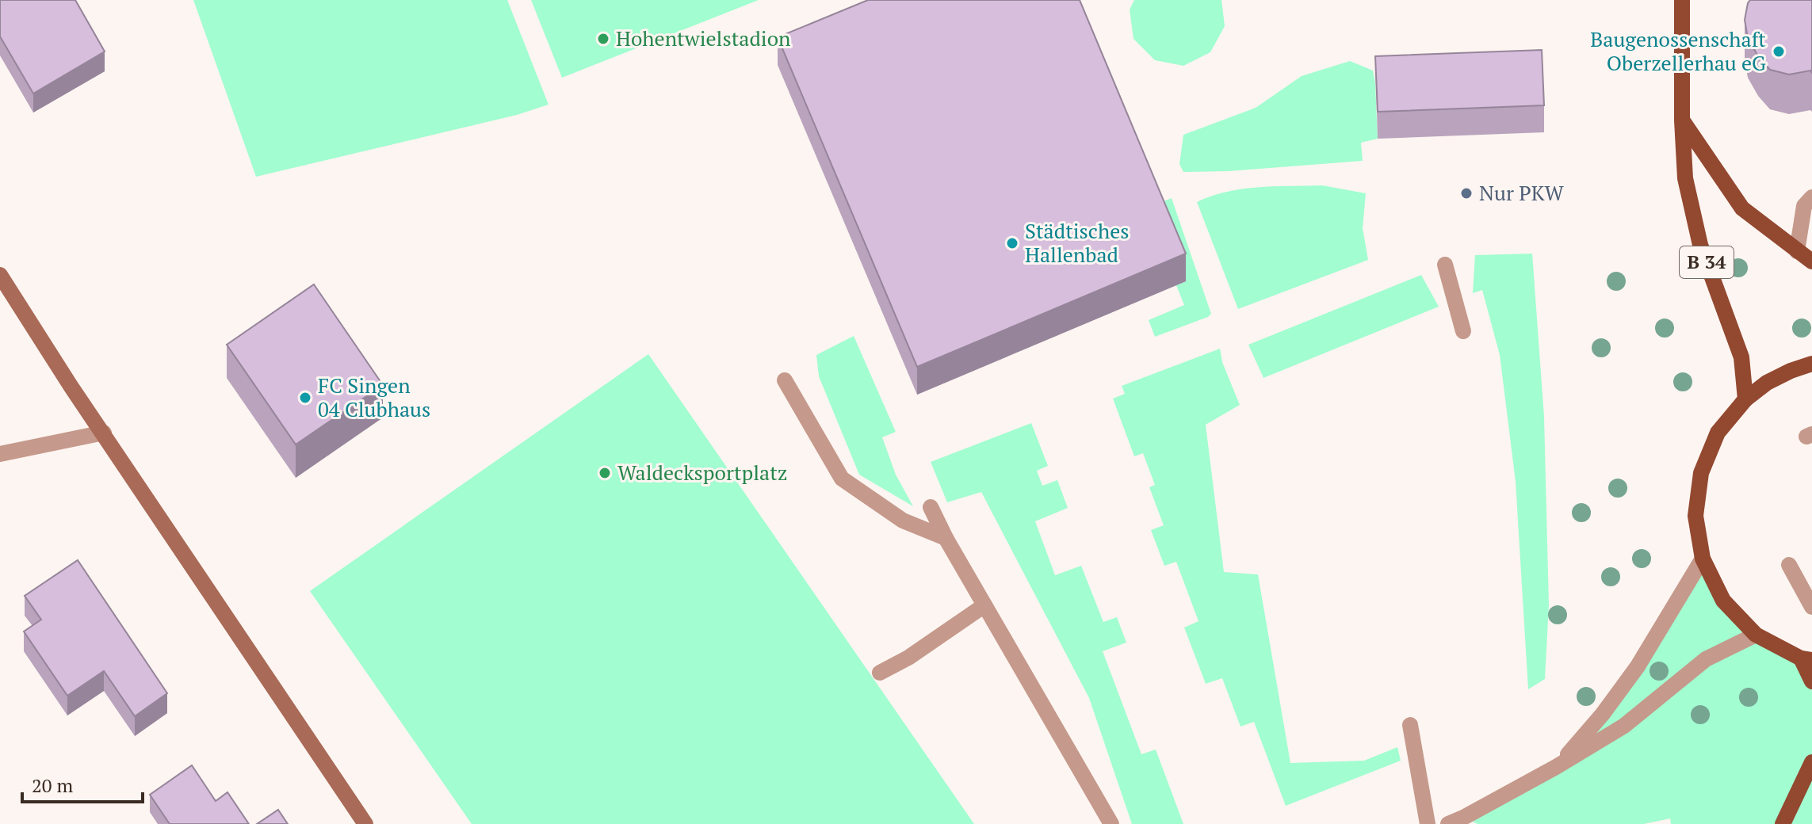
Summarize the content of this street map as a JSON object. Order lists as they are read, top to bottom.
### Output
{
  "streets": {
    "main road": ["B 34"]
  },
  "places": [
    "Hohentwielstadion",
    "Baugenossenschaft Oberzellerhau eG",
    "Nur PKW",
    "Städtisches Hallenbad",
    "FC Singen 04 Clubhaus",
    "Waldecksportplatz"
  ],
  "scale_bar": "20 m"
}
